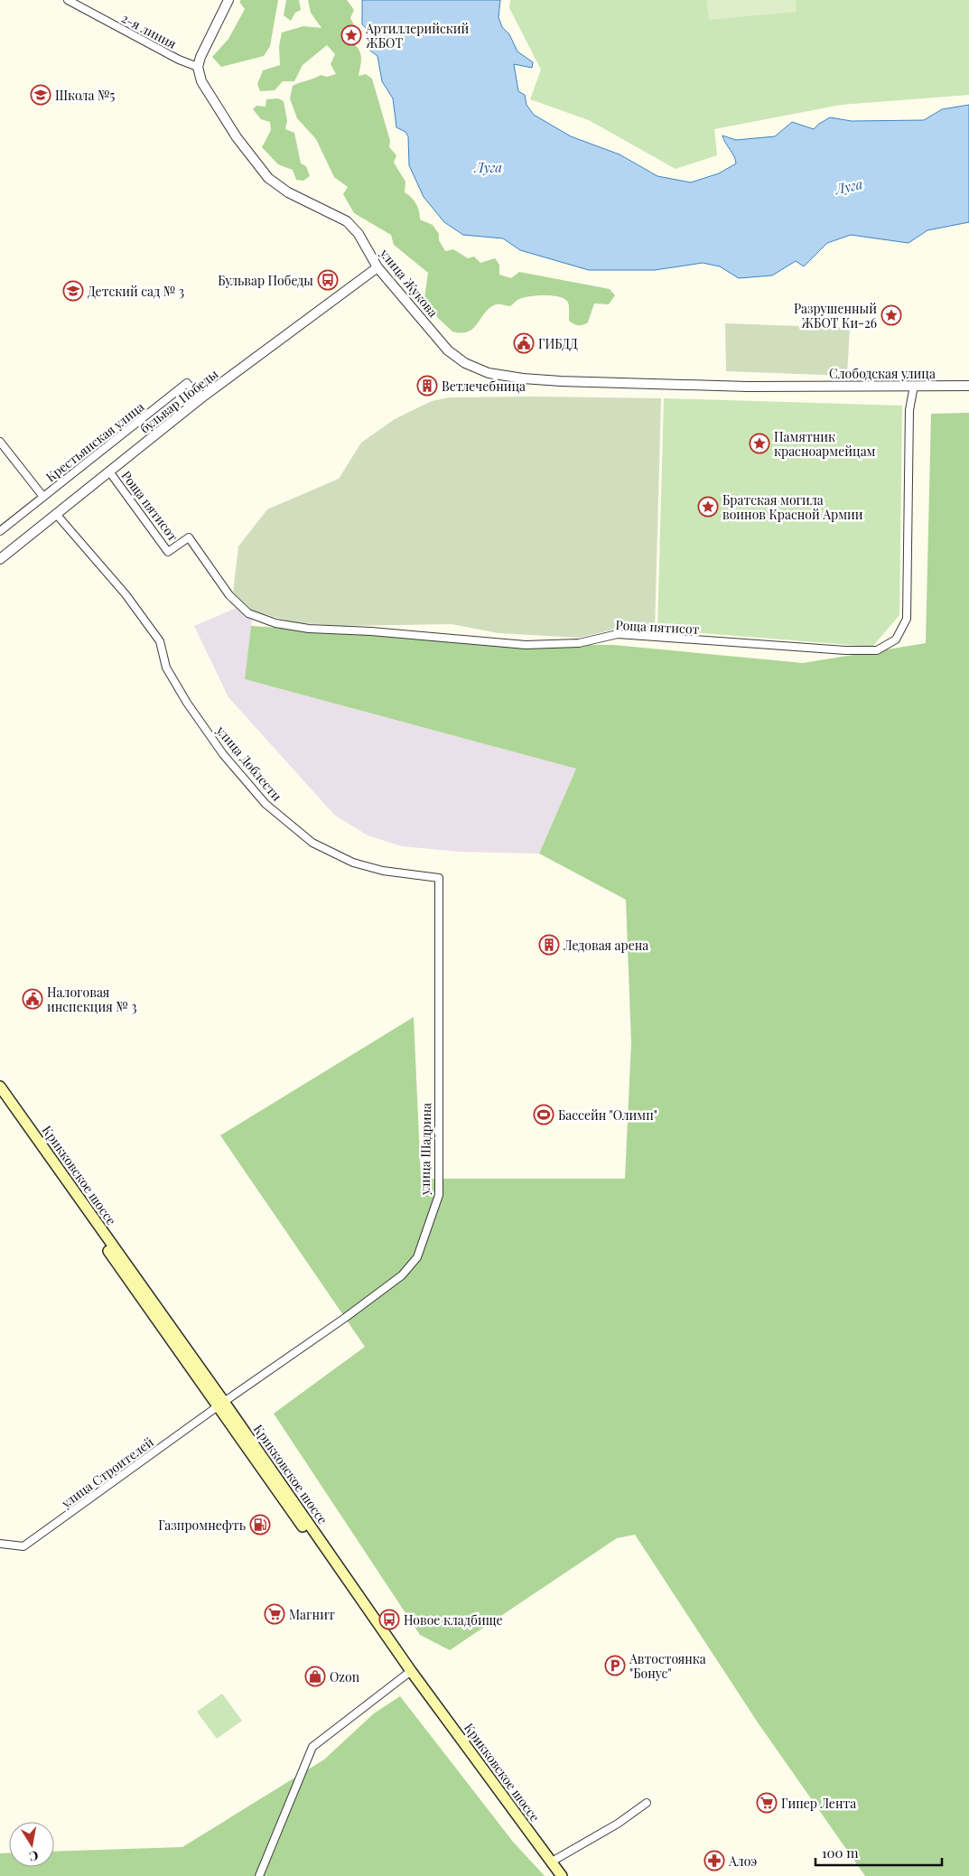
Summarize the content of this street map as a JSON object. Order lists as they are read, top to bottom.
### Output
{
  "streets": {
    "main road": ["Крикковское шоссе"],
    "street": [
      "2-я линия",
      "улица Жукова",
      "Слободская улица",
      "бульвар Победы",
      "Крестьянская улица",
      "Роща пятисот",
      "улица Доблести",
      "улица Шадрина",
      "улица Строителей"
    ]
  },
  "crossings": [
    ["2-я линия", "улица Жукова"],
    ["улица Жукова", "Слободская улица"],
    ["улица Жукова", "бульвар Победы"],
    ["Слободская улица", "Роща пятисот"],
    ["бульвар Победы", "Крестьянская улица"],
    ["бульвар Победы", "Роща пятисот"],
    ["бульвар Победы", "улица Доблести"],
    ["улица Доблести", "улица Шадрина"],
    ["улица Шадрина", "Крикковское шоссе"],
    ["улица Шадрина", "улица Строителей"],
    ["Крикковское шоссе", "улица Строителей"]
  ],
  "water": ["Луга"],
  "places": {
    "place": [
      "Артиллерийский ЖБОТ",
      "Разрушенный ЖБОТ Ки-26",
      "Памятник красноармейцам",
      "Братская могила воинов Красной Армии"
    ],
    "school or university": ["Школа №5", "Детский сад № 3"],
    "bus stop": ["Бульвар Победы", "Новое кладбище"],
    "public building": ["ГИБДД", "Налоговая инспекция № 3"],
    "building": ["Ветлечебница", "Ледовая арена"],
    "sports": ["Бассейн \"Олимп\""],
    "fuel station": ["Газпромнефть"],
    "supermarket": ["Магнит", "Гипер Лента"],
    "parking": ["Автостоянка \"Бонус\""],
    "shop": ["Ozon"],
    "pharmacy": ["Алоэ"]
  },
  "scale_bar": "100 m",
  "north": "bottom"
}
